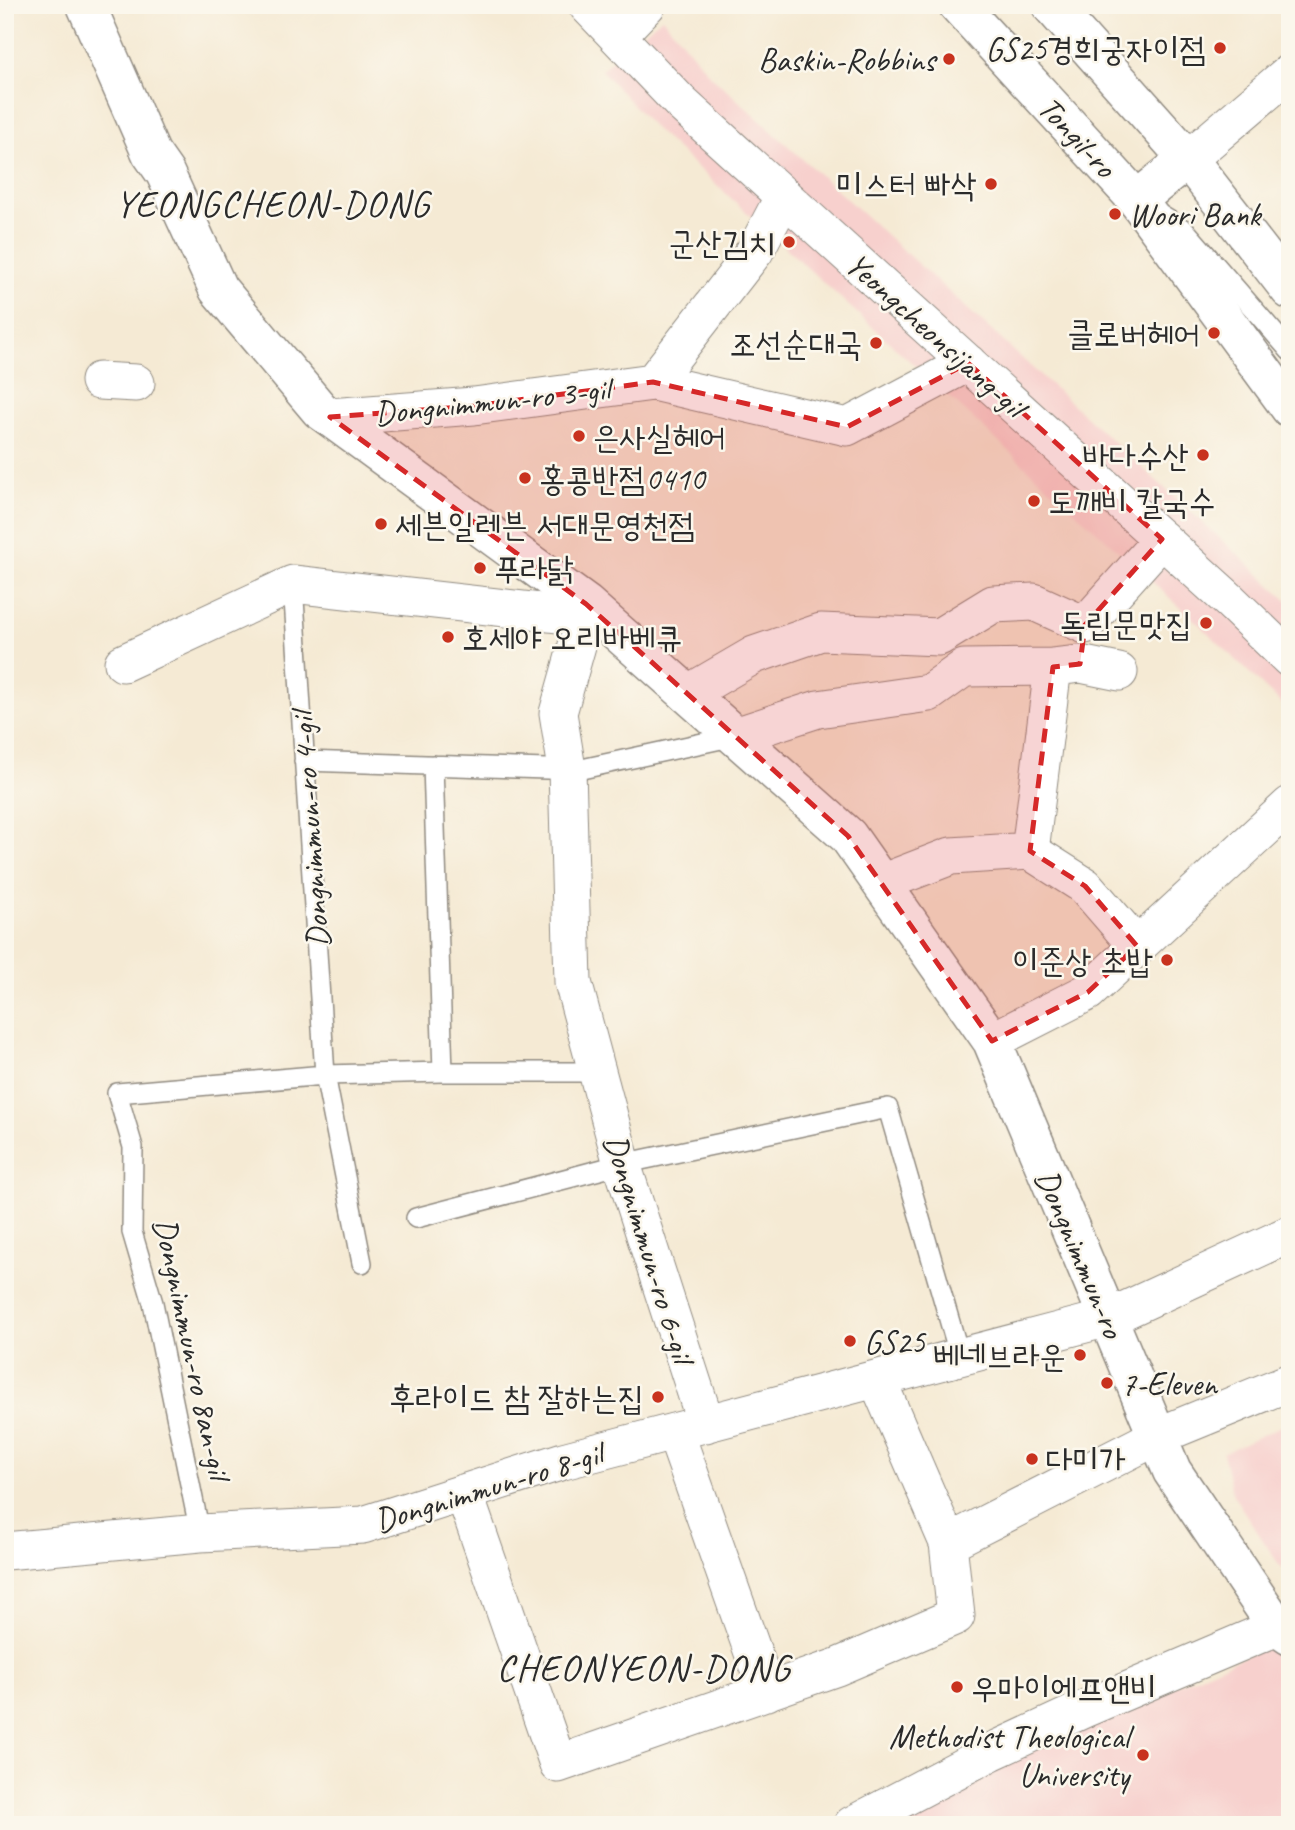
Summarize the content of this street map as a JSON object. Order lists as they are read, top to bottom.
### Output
{
  "streets": {
    "main road": ["Tongil-ro", "Dongnimmun-ro"],
    "street": [
      "Yeongcheonsijang-gil",
      "Dongnimmun-ro 3-gil",
      "Dongnimmun-ro 6-gil",
      "Dongnimmun-ro 8-gil"
    ],
    "lane": ["Dongnimmun-ro 4-gil", "Dongnimmun-ro 8an-gil"]
  },
  "crossings": [
    ["Yeongcheonsijang-gil", "Dongnimmun-ro 3-gil"],
    ["Dongnimmun-ro 3-gil", "Dongnimmun-ro"],
    ["Dongnimmun-ro 4-gil", "Dongnimmun-ro 8an-gil"],
    ["Dongnimmun-ro 6-gil", "Dongnimmun-ro"],
    ["Dongnimmun-ro 6-gil", "Dongnimmun-ro 8-gil"],
    ["Dongnimmun-ro", "Dongnimmun-ro 8-gil"],
    ["Dongnimmun-ro 8an-gil", "Dongnimmun-ro 8-gil"]
  ],
  "districts": ["YEONGCHEON-DONG", "CHEONYEON-DONG"],
  "places": [
    "GS25경희궁자이점",
    "Baskin-Robbins",
    "미스터 빠삭",
    "Woori Bank",
    "군산김치",
    "클로버헤어",
    "조선순대국",
    "은사실헤어",
    "바다수산",
    "홍콩반점0410",
    "도깨비 칼국수",
    "세븐일레븐 서대문영천점",
    "푸라닭",
    "독립문맛집",
    "호세야 오리바베큐",
    "이준상 초밥",
    "GS25",
    "베네브라운",
    "7-Eleven",
    "후라이드 참 잘하는집",
    "다미가",
    "우마이에프앤비",
    "Methodist Theological University"
  ]
}
